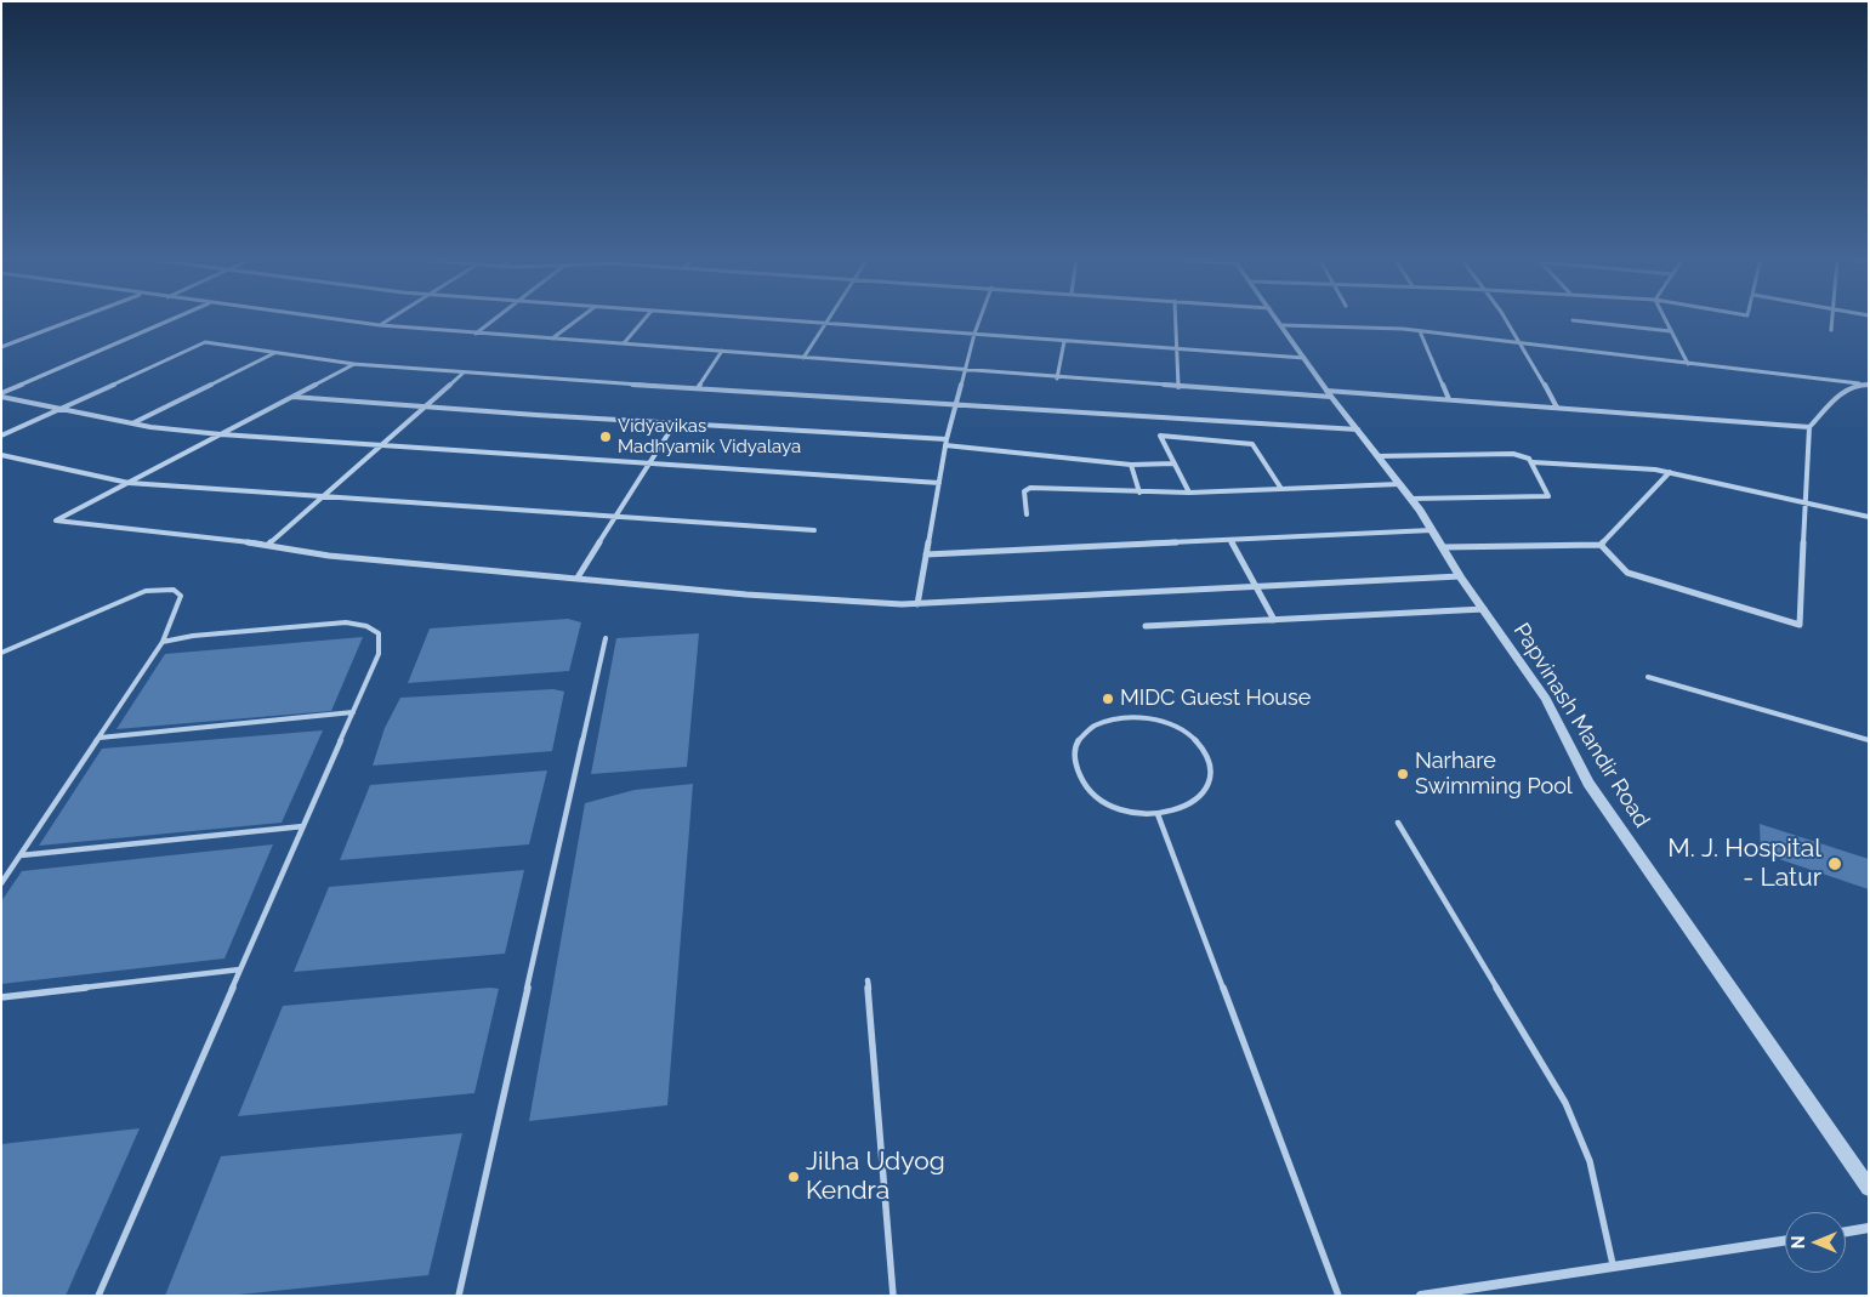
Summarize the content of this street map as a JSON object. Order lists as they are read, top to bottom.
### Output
{
  "streets": {
    "street": ["Papvinash Mandir Road"]
  },
  "places": [
    "Vidyavikas Madhyamik Vidyalaya",
    "MIDC Guest House",
    "Narhare Swimming Pool",
    "M. J. Hospital - Latur",
    "Jilha Udyog Kendra"
  ],
  "north": "left"
}
